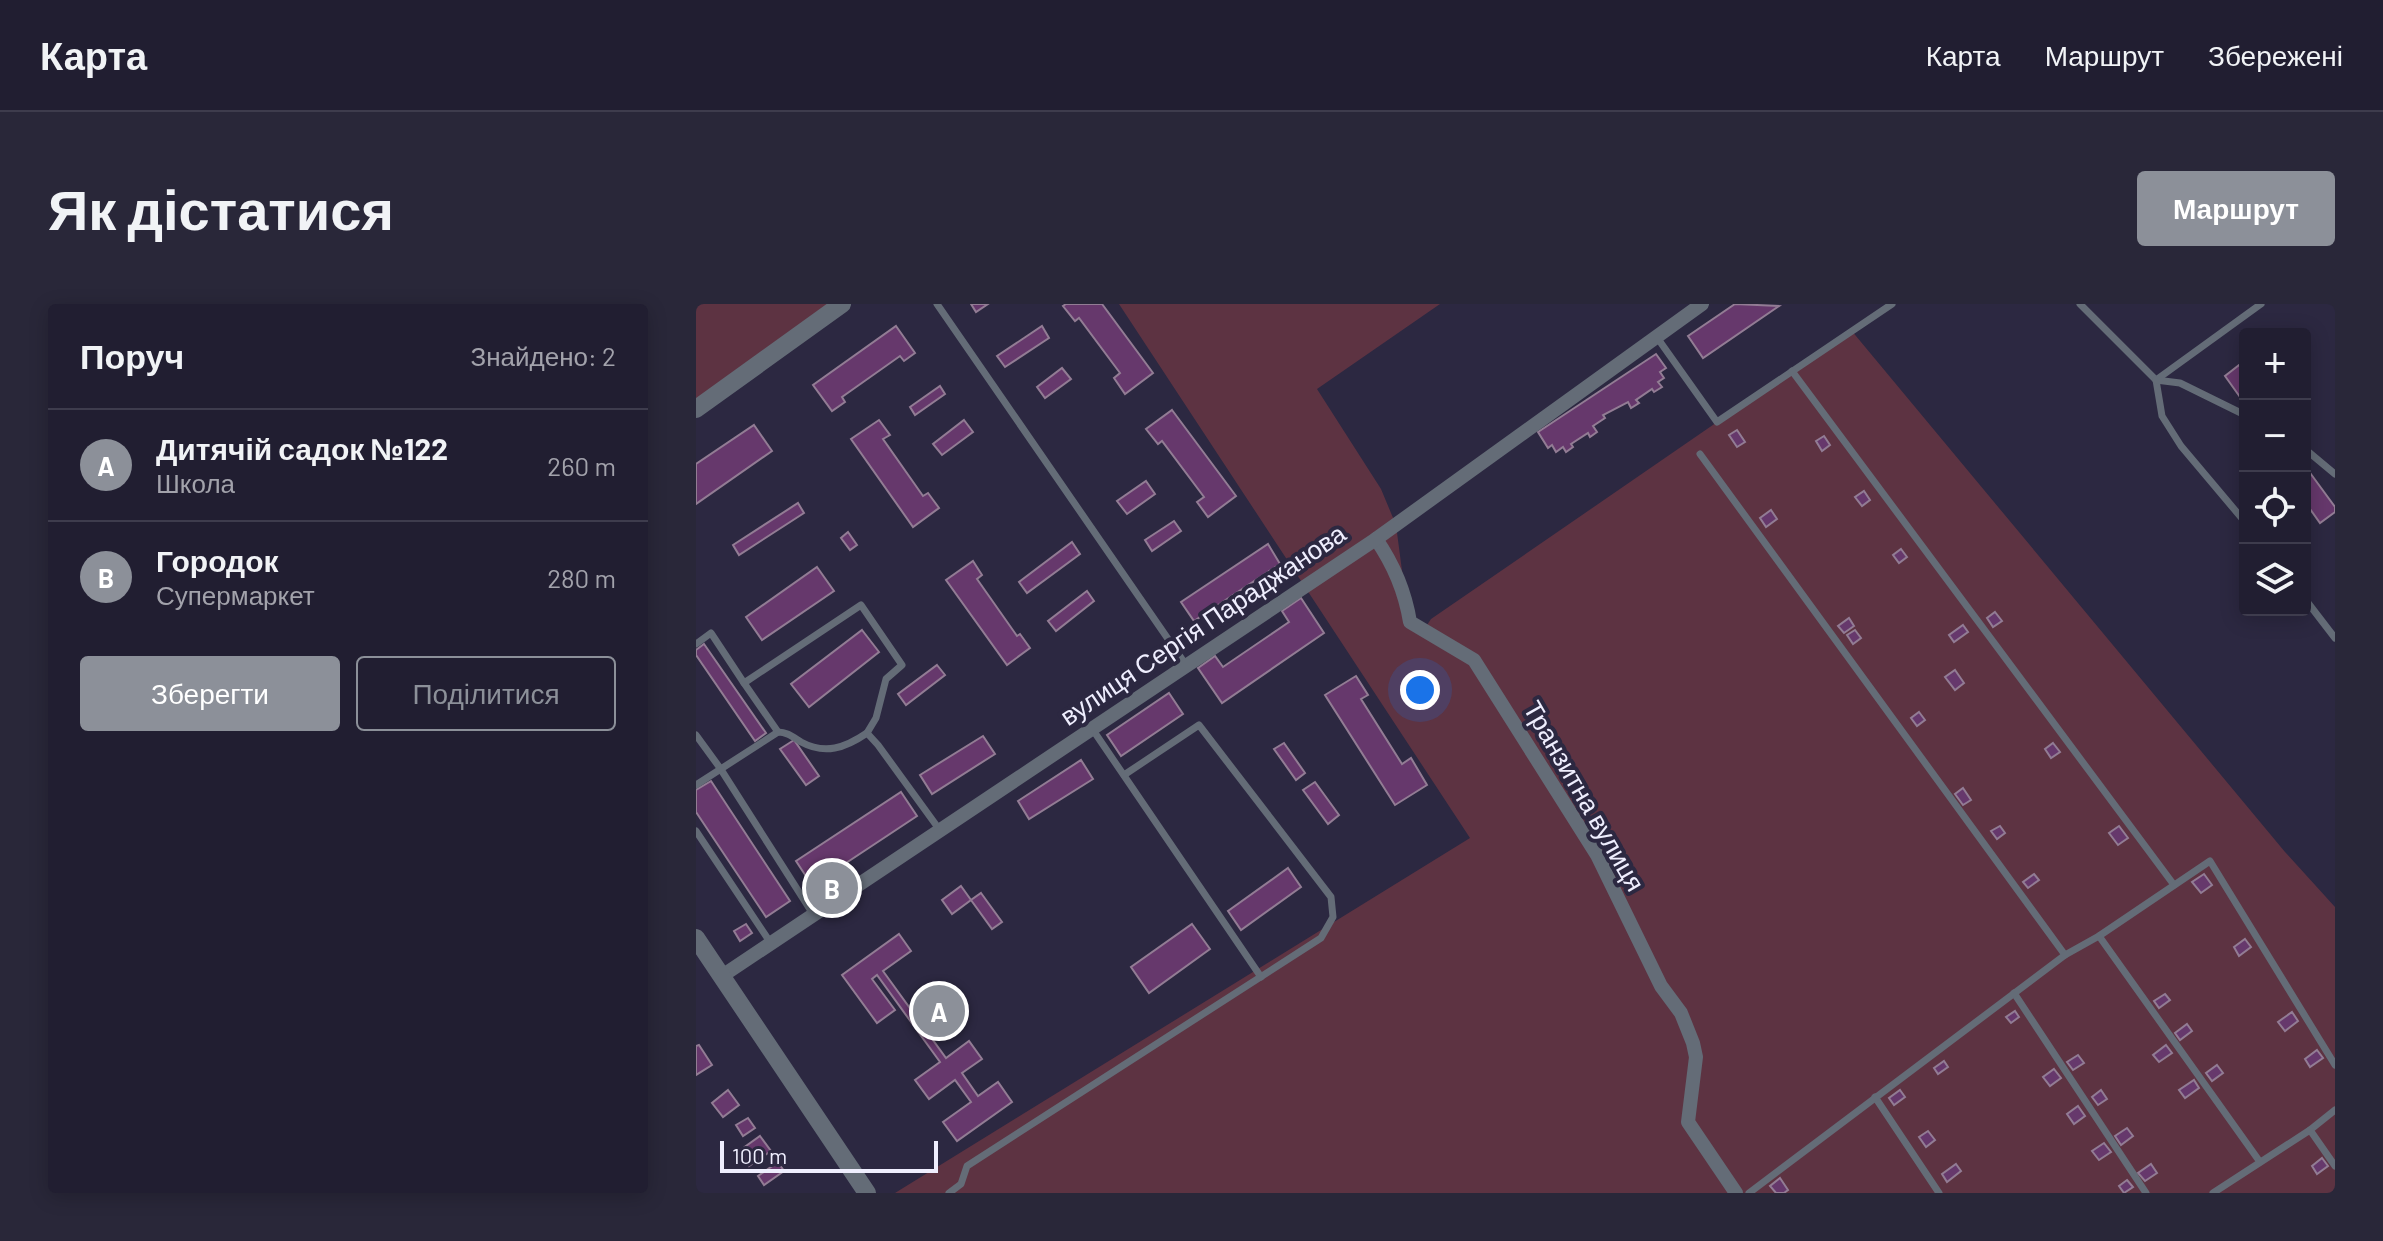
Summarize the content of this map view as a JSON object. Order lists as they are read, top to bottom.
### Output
{
  "streets": {
    "street": ["вулиця Сергія Параджанова", "Транзитна вулиця"]
  },
  "crossings": [
    ["вулиця Сергія Параджанова", "Транзитна вулиця"]
  ],
  "scale_bar": "100 m",
  "page": {
    "header": "Карта",
    "nav": ["Карта", "Маршрут", "Збережені"],
    "buttons": [
      "Маршрут",
      ["Зберегти", "Поділитися"]
    ],
    "title": "Як дістатися",
    "heading": ["Поруч", "Знайдено: 2"],
    "map_buttons": ["+", "−"],
    "list": [
      {
        "mark": "A",
        "name": "Дитячій садок №122",
        "note": "Школа",
        "value": "260 m"
      },
      {
        "mark": "B",
        "name": "Городок",
        "note": "Супермаркет",
        "value": "280 m"
      }
    ],
    "pins": ["B", "A"],
    "scale": "100 m"
  }
}
